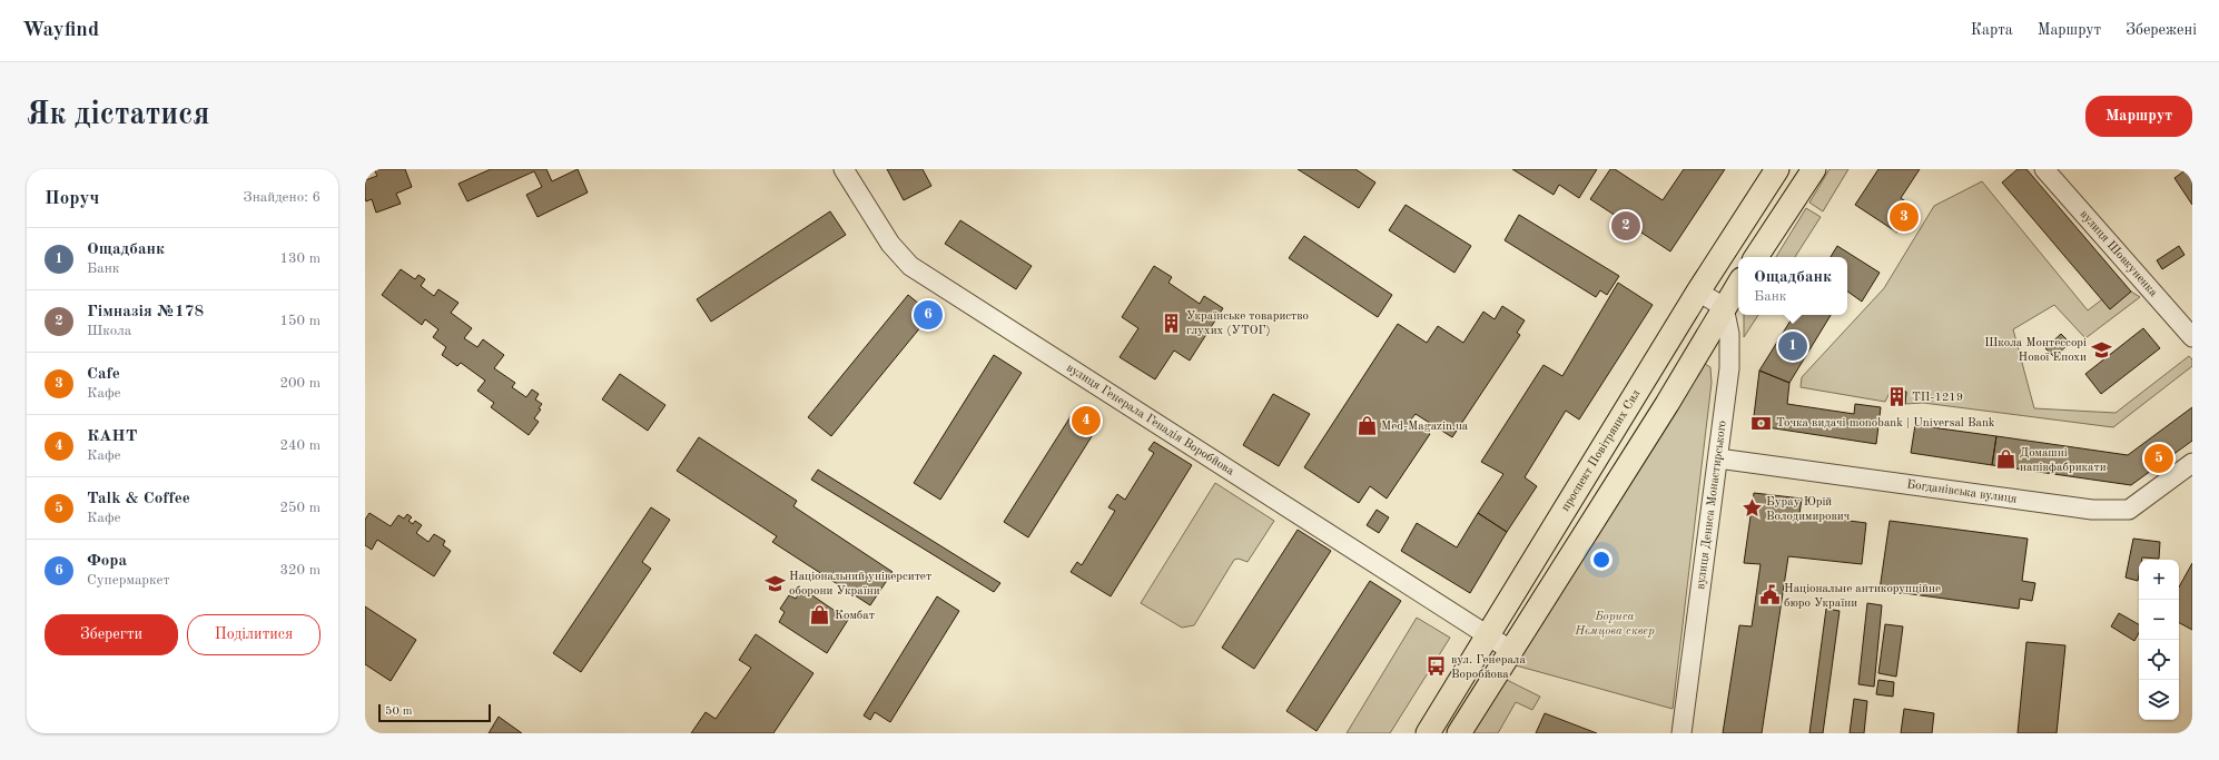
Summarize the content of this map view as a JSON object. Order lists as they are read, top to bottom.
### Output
{
  "streets": {
    "main road": ["проспект Повітряних Сил"],
    "street": [
      "вулиця Шовкуненка",
      "вулиця Генерала Генадія Воробйова",
      "Богданівська вулиця",
      "вулиця Дениса Монастирського"
    ]
  },
  "crossings": [
    ["вулиця Генерала Генадія Воробйова", "проспект Повітряних Сил"],
    ["Богданівська вулиця", "вулиця Дениса Монастирського"]
  ],
  "parks": ["Бориса Нємцова сквер"],
  "places": {
    "building": ["Українське товариство глухих (УТОГ)", "ТП-1219"],
    "school or university": ["Школа Монтессорі Нової Епохи", "Національний університет оборони України"],
    "bank": ["Точка видачі monobank | Universal Bank"],
    "shop": ["Med-Magazin.ua", "Домашні напівфабрикати", "Комбат"],
    "place": ["Бурау Юрій Володимирович"],
    "public building": ["Національне антикорупційне бюро України"],
    "bus stop": ["вул. Генерала Воробйова"]
  },
  "scale_bar": "50 m",
  "page": {
    "header": "Wayfind",
    "nav": ["Карта", "Маршрут", "Збережені"],
    "buttons": [
      "Маршрут",
      ["Зберегти", "Поділитися"]
    ],
    "title": "Як дістатися",
    "heading": ["Поруч", "Знайдено: 6"],
    "pins": [
      "3",
      "2",
      "6",
      "1",
      "4",
      "5"
    ],
    "list": [
      {
        "mark": "1",
        "name": "Ощадбанк",
        "note": "Банк",
        "value": "130 m"
      },
      {
        "mark": "2",
        "name": "Гімназія №178",
        "note": "Школа",
        "value": "150 m"
      },
      {
        "mark": "3",
        "name": "Cafe",
        "note": "Кафе",
        "value": "200 m"
      },
      {
        "mark": "4",
        "name": "КАНТ",
        "note": "Кафе",
        "value": "240 m"
      },
      {
        "mark": "5",
        "name": "Talk & Coffee",
        "note": "Кафе",
        "value": "250 m"
      },
      {
        "mark": "6",
        "name": "Фора",
        "note": "Супермаркет",
        "value": "320 m"
      }
    ],
    "popup": ["Ощадбанк", "Банк"],
    "map_buttons": ["+", "−"],
    "scale": "50 m"
  }
}
